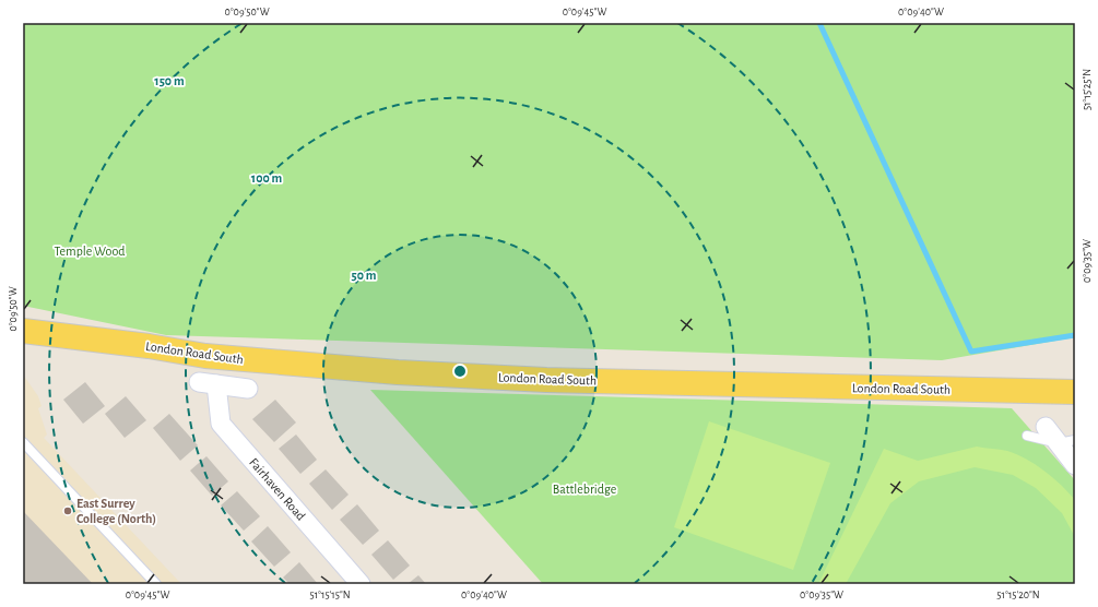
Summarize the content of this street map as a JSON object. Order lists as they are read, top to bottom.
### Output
{
  "streets": {
    "main road": ["London Road South"],
    "street": ["Fairhaven Road"]
  },
  "parks": ["Temple Wood", "Battlebridge"],
  "places": ["East Surrey College (North)"],
  "coordinates": [
    "0°09'50\"W",
    "0°09'45\"W",
    "0°09'40\"W",
    "51°15'25\"N",
    "0°09'35\"W",
    "51°15'15\"N",
    "51°15'20\"N"
  ],
  "rings": ["150 m", "100 m", "50 m"]
}
